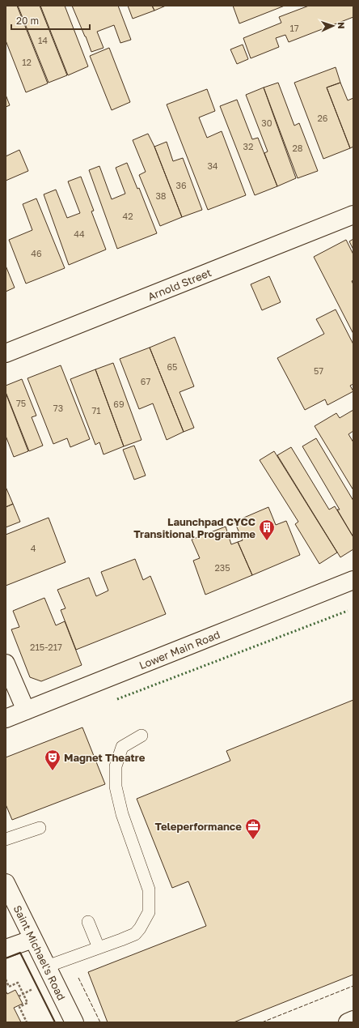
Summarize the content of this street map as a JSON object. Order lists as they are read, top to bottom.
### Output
{
  "streets": {
    "street": ["Arnold Street", "Lower Main Road", "Saint Michael's Road"]
  },
  "places": {
    "building": ["Launchpad CYCC Transitional Programme"],
    "theatre": ["Magnet Theatre"],
    "office": ["Teleperformance"]
  },
  "house_numbers": [
    "17",
    "14",
    "12",
    "26",
    "30",
    "32",
    "28",
    "34",
    "36",
    "38",
    "42",
    "44",
    "46",
    "65",
    "57",
    "67",
    "75",
    "69",
    "73",
    "71",
    "4",
    "235",
    "215-217"
  ],
  "scale_bar": "20 m",
  "north": "right"
}
